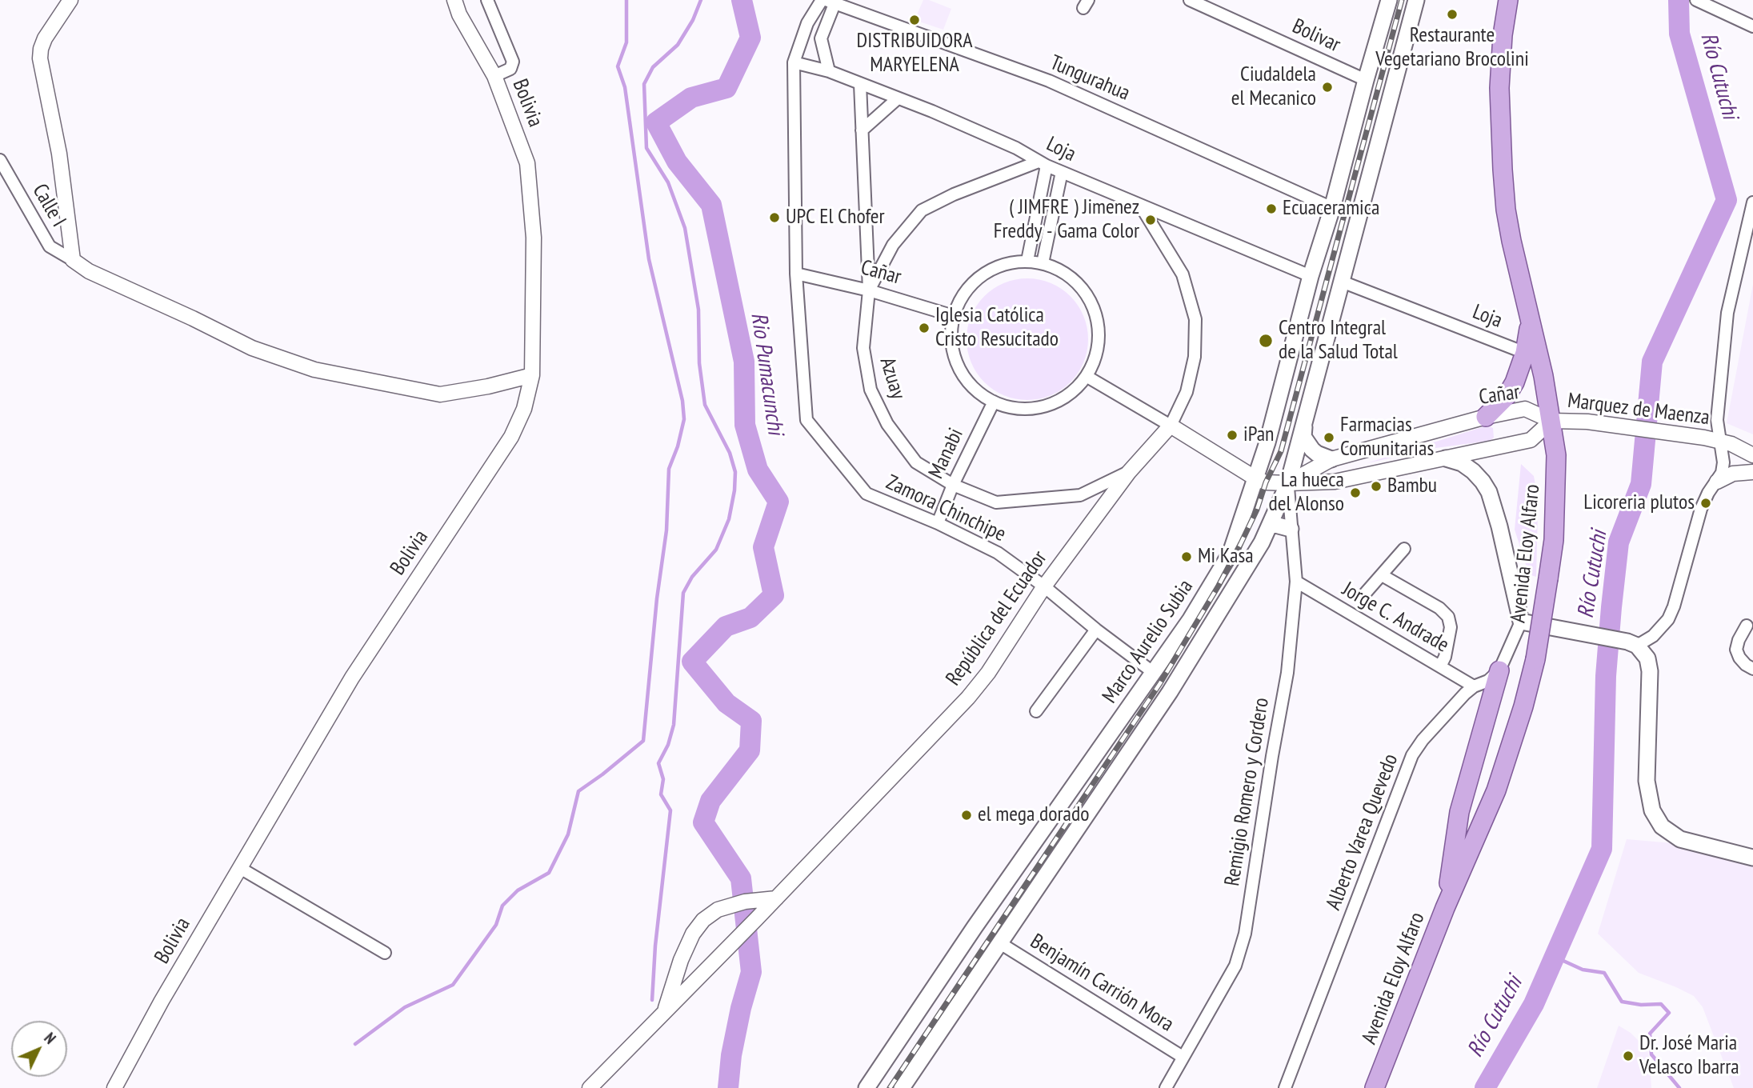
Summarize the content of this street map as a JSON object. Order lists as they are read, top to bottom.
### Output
{
  "streets": {
    "main road": ["Avenida Eloy Alfaro", "Marco Aurelio Subia"],
    "street": [
      "Bolivar",
      "Tungurahua",
      "Bolivia",
      "Loja",
      "Calle I",
      "Cañar",
      "Azuay",
      "Marquez de Maenza",
      "Manabi",
      "Zamora Chinchipe",
      "Jorge C. Andrade",
      "República del Ecuador",
      "Remigio Romero y Cordero",
      "Alberto Varea Quevedo",
      "Benjamín Carrión Mora"
    ]
  },
  "crossings": [
    ["Bolivar", "Marco Aurelio Subia"],
    ["Tungurahua", "Zamora Chinchipe"],
    ["Tungurahua", "Marco Aurelio Subia"],
    ["Loja", "Azuay"],
    ["Loja", "Zamora Chinchipe"],
    ["Loja", "Marco Aurelio Subia"],
    ["Cañar", "Azuay"],
    ["Cañar", "Marquez de Maenza"],
    ["Cañar", "Manabi"],
    ["Cañar", "Zamora Chinchipe"],
    ["Cañar", "Avenida Eloy Alfaro"],
    ["Cañar", "Marco Aurelio Subia"],
    ["Cañar", "Remigio Romero y Cordero"],
    ["Azuay", "Manabi"],
    ["Azuay", "República del Ecuador"],
    ["Marquez de Maenza", "Avenida Eloy Alfaro"],
    ["Manabi", "Zamora Chinchipe"],
    ["Zamora Chinchipe", "República del Ecuador"],
    ["Zamora Chinchipe", "Marco Aurelio Subia"],
    ["Jorge C. Andrade", "Remigio Romero y Cordero"],
    ["Jorge C. Andrade", "Alberto Varea Quevedo"],
    ["Marco Aurelio Subia", "Remigio Romero y Cordero"],
    ["Marco Aurelio Subia", "Benjamín Carrión Mora"],
    ["Remigio Romero y Cordero", "Benjamín Carrión Mora"]
  ],
  "water": ["Río Cutuchi", "Rio Pumacunchi"],
  "places": [
    "Restaurante Vegetariano Brocolini",
    "DISTRIBUIDORA MARYELENA",
    "Ciudaldela el Mecanico",
    "Ecuaceramica",
    "UPC El Chofer",
    "( JIMFRE ) Jimenez Freddy - Gama Color",
    "Iglesia Católica Cristo Resucitado",
    "Centro Integral de la Salud Total",
    "iPan",
    "Farmacias Comunitarias",
    "Bambu",
    "La hueca del Alonso",
    "Licoreria plutos",
    "Mi Kasa",
    "el mega dorado",
    "Dr. José Maria Velasco Ibarra"
  ],
  "north": "top right"
}
